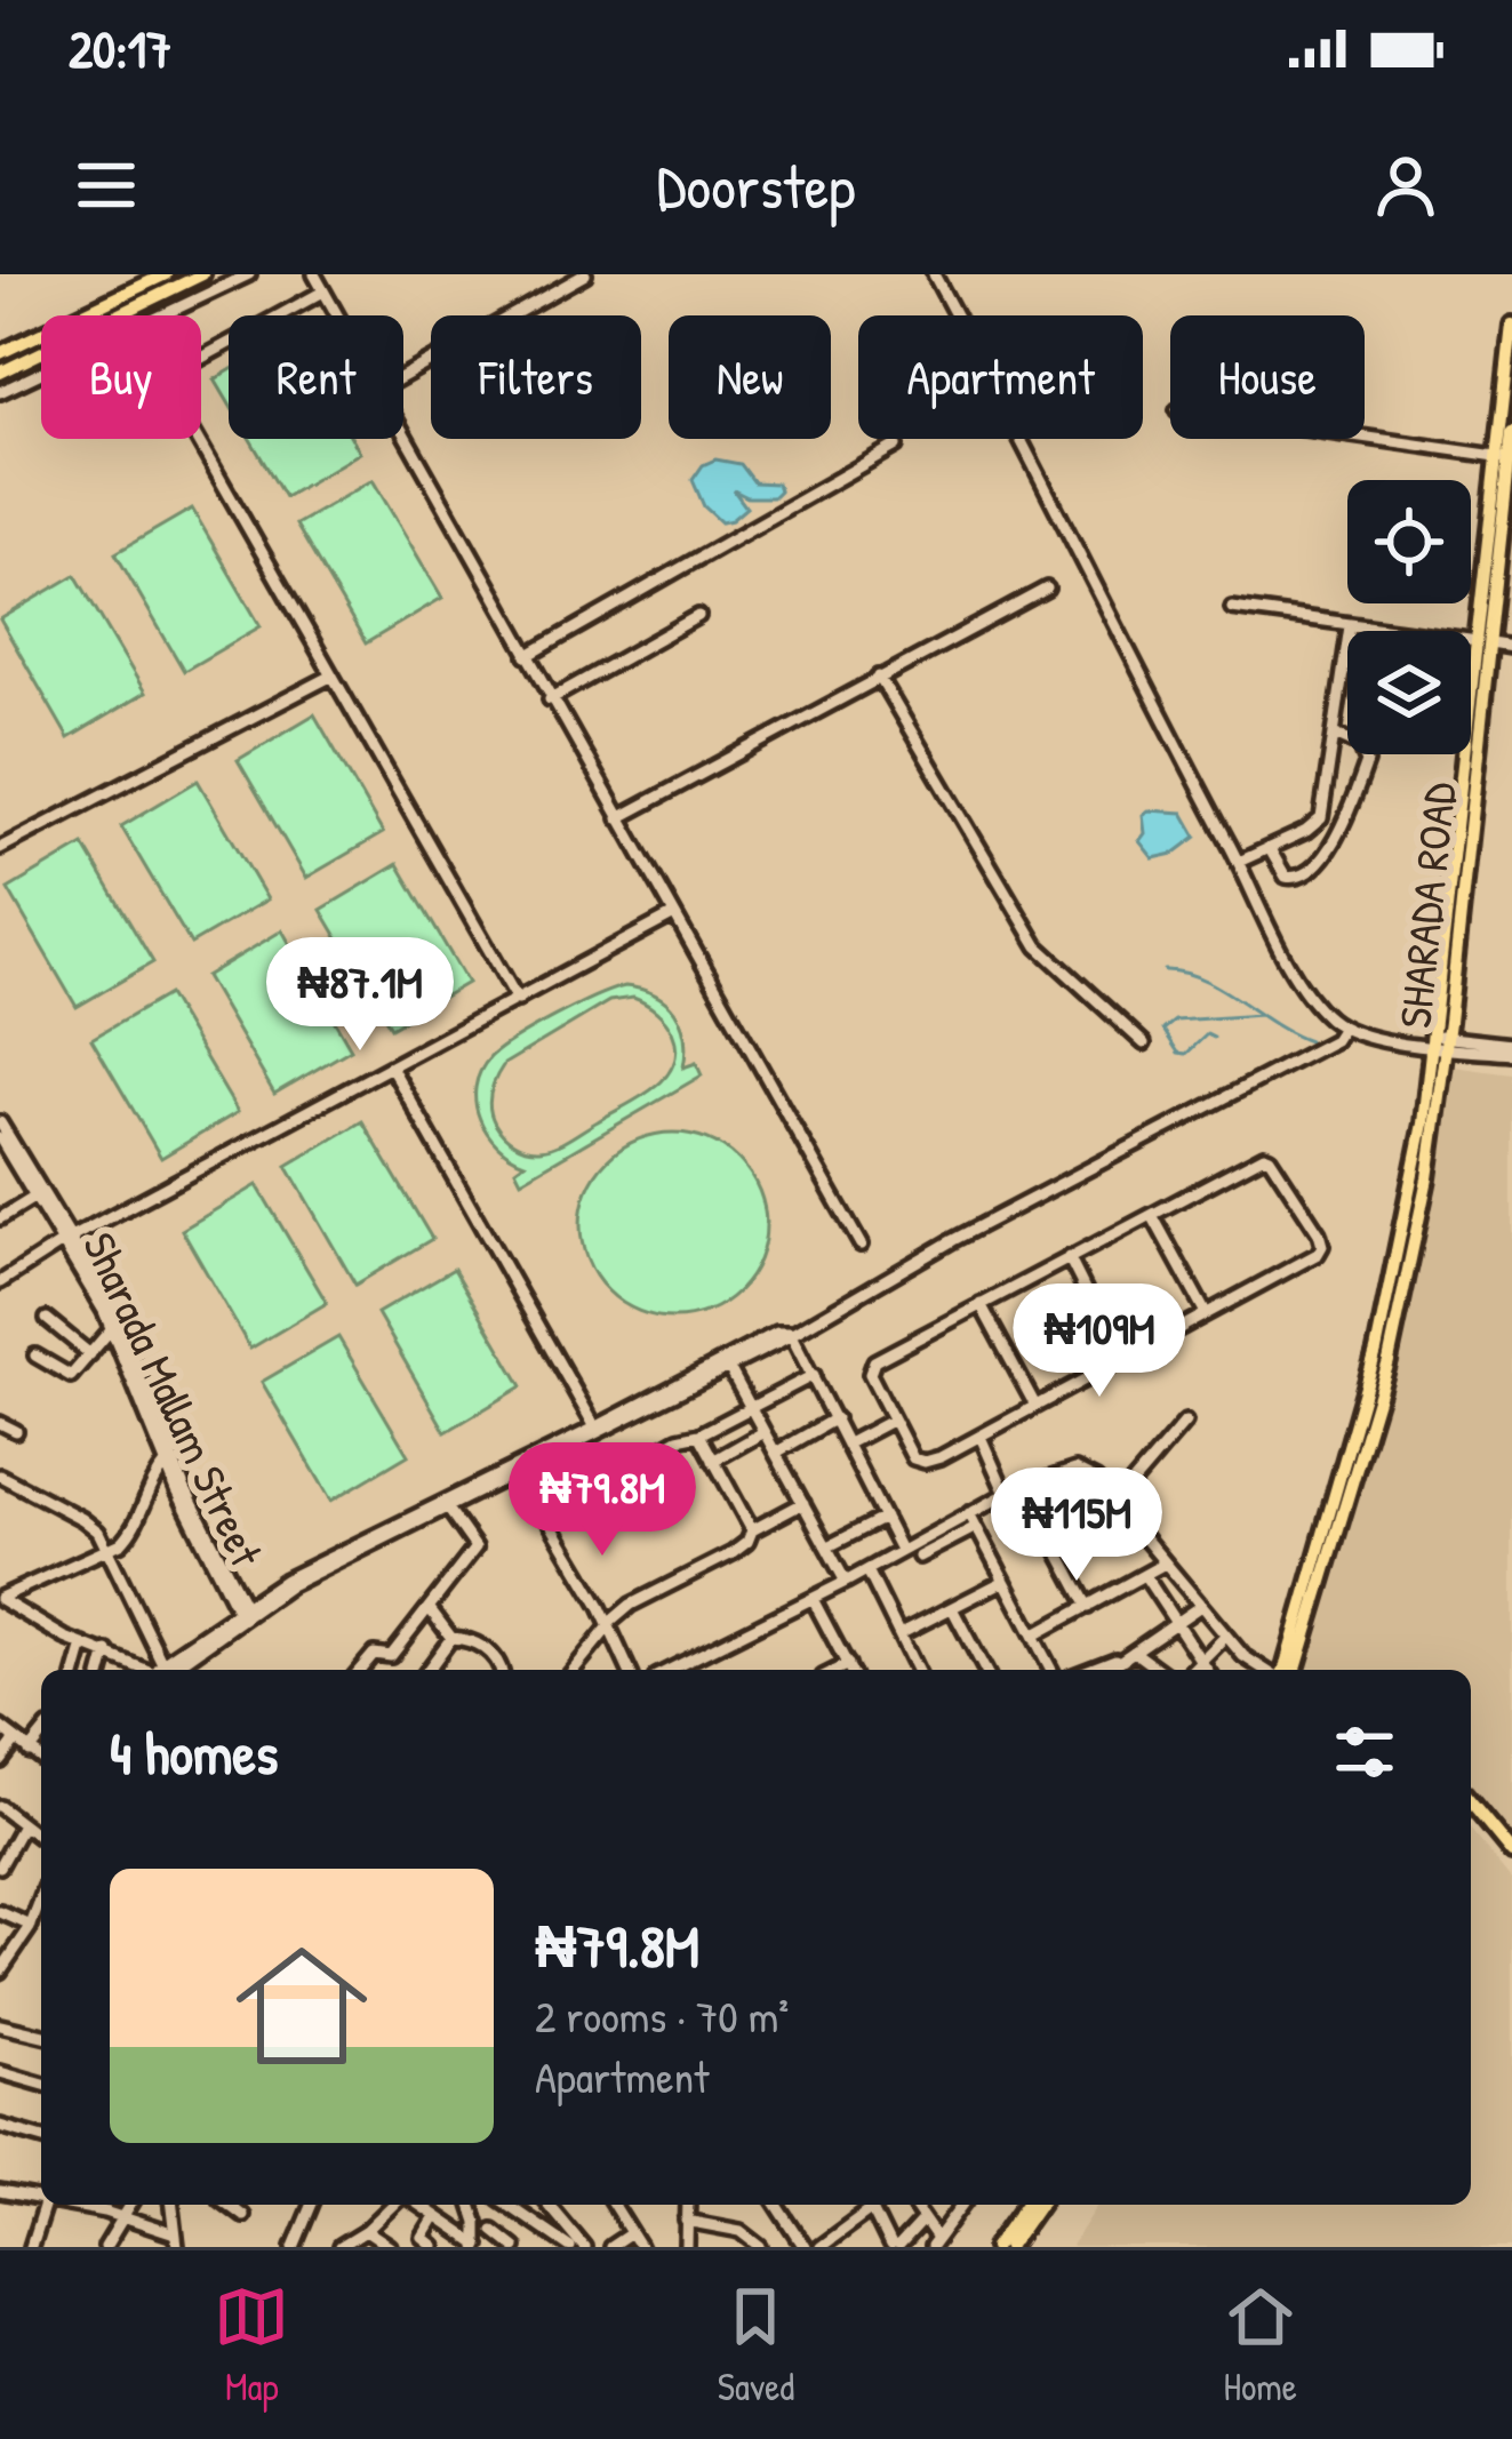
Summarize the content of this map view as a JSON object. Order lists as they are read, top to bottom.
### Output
{
  "streets": {
    "street": ["Sharada Mallam Street"]
  },
  "page": {
    "status": "20:17",
    "header": "Doorstep",
    "chip": [
      "Buy",
      "Rent",
      "Filters",
      "New",
      "Apartment",
      "House"
    ],
    "price": [
      "₦87.1M",
      "₦109M",
      "₦79.8M",
      "₦115M"
    ],
    "heading": "4 homes",
    "list": [
      {
        "name": "₦79.8M",
        "note": "2 rooms · 70 m² · Apartment"
      }
    ],
    "tabs": ["Map", "Saved", "Home"]
  }
}
